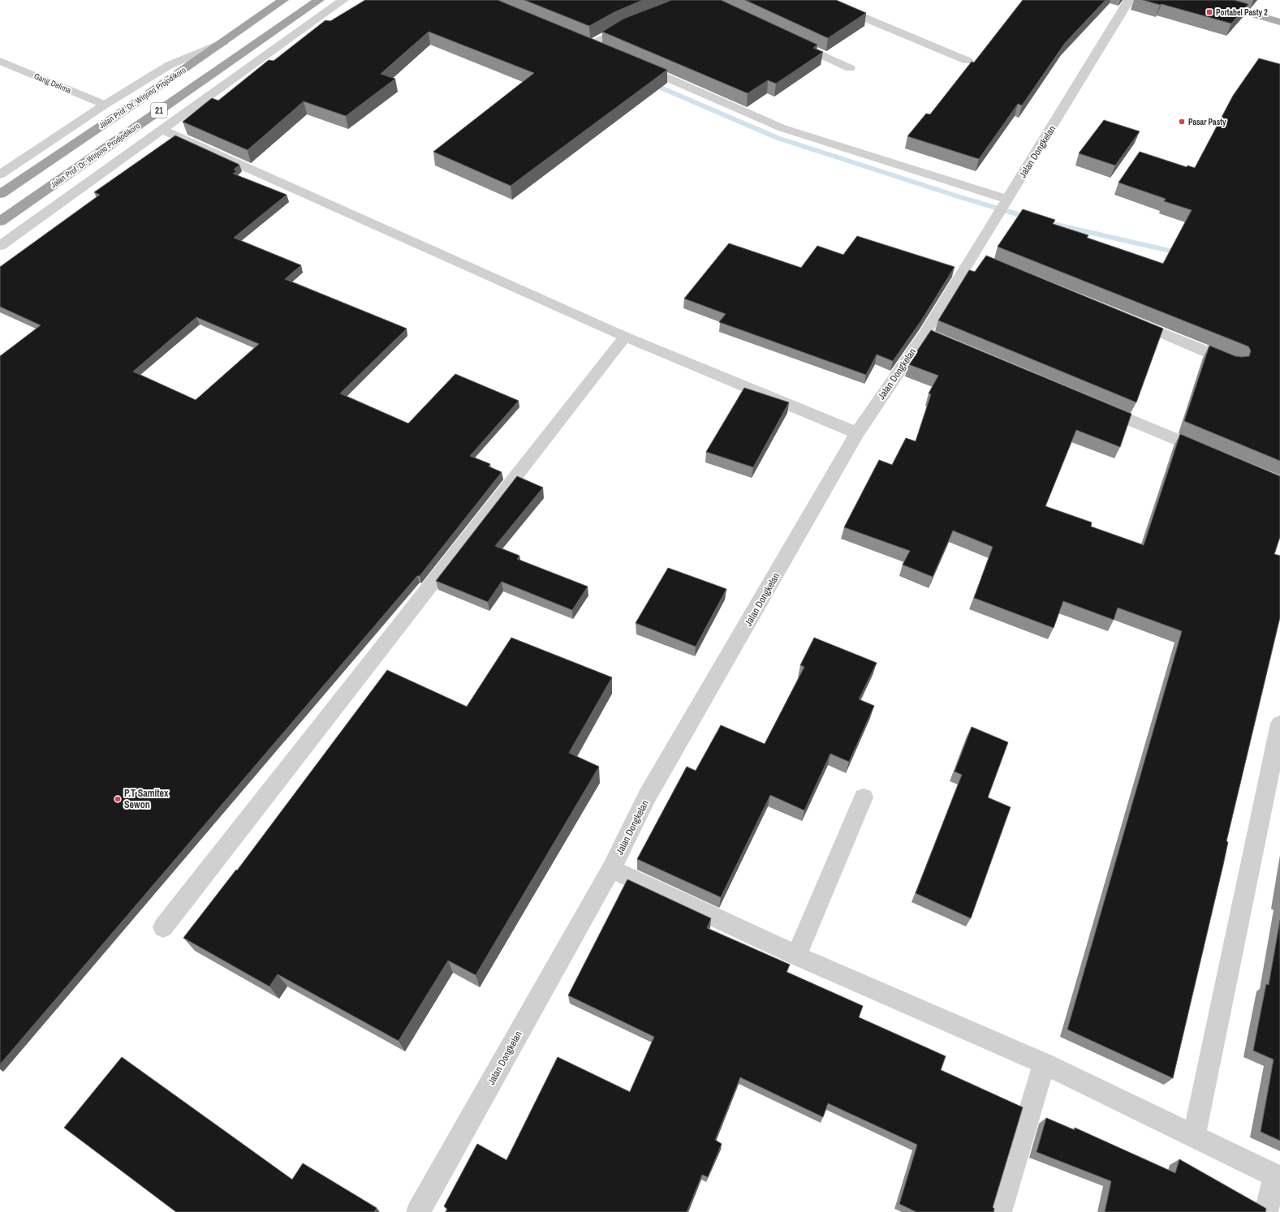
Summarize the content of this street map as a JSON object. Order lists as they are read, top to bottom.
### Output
{
  "streets": {
    "highway": ["Jalan Prof. Dr. Wirjono Projodikoro", "21", "Jalan Prof. Dr. Wirjono Prodjodikoro"],
    "street": ["Gang Delima", "Jalan Dongkelan"]
  },
  "places": {
    "transit": ["Portabel Pasty 2"],
    "other": ["Pasar Pasty", "P.T Samitex Sewon"]
  }
}
